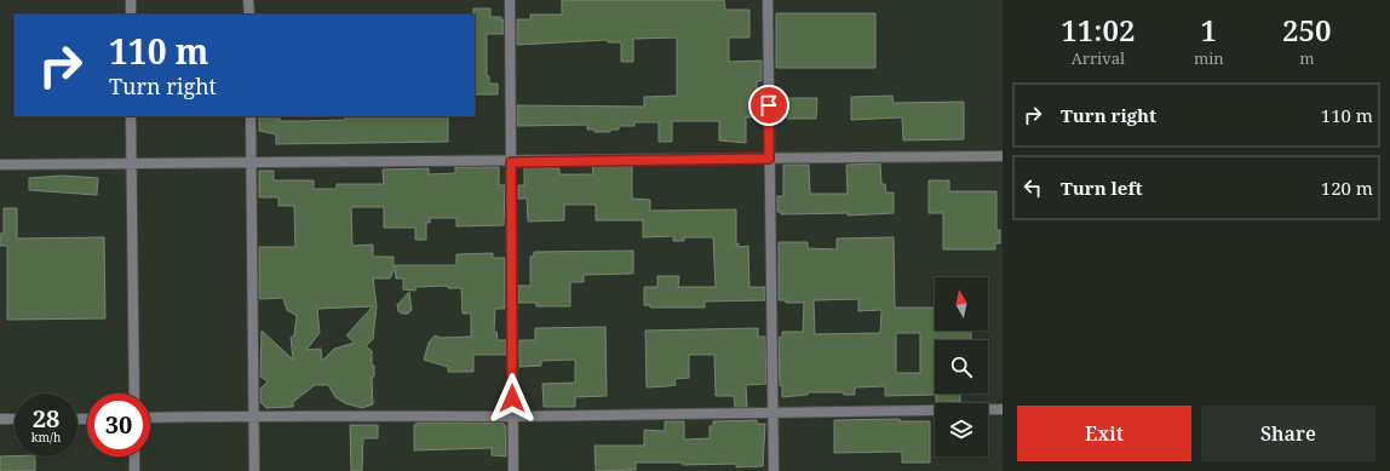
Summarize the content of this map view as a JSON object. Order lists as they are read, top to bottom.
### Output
{
  "north": "top",
  "page": {
    "eta": [
      "11:02",
      "Arrival",
      "1",
      "min",
      "250",
      "m"
    ],
    "turn": ["110 m", "Turn right"],
    "list": [
      {
        "name": "Turn right",
        "value": "110 m"
      },
      {
        "name": "Turn left",
        "value": "120 m"
      }
    ],
    "speed": "28 km/h",
    "limit": "30",
    "buttons": ["Exit", "Share"]
  }
}
